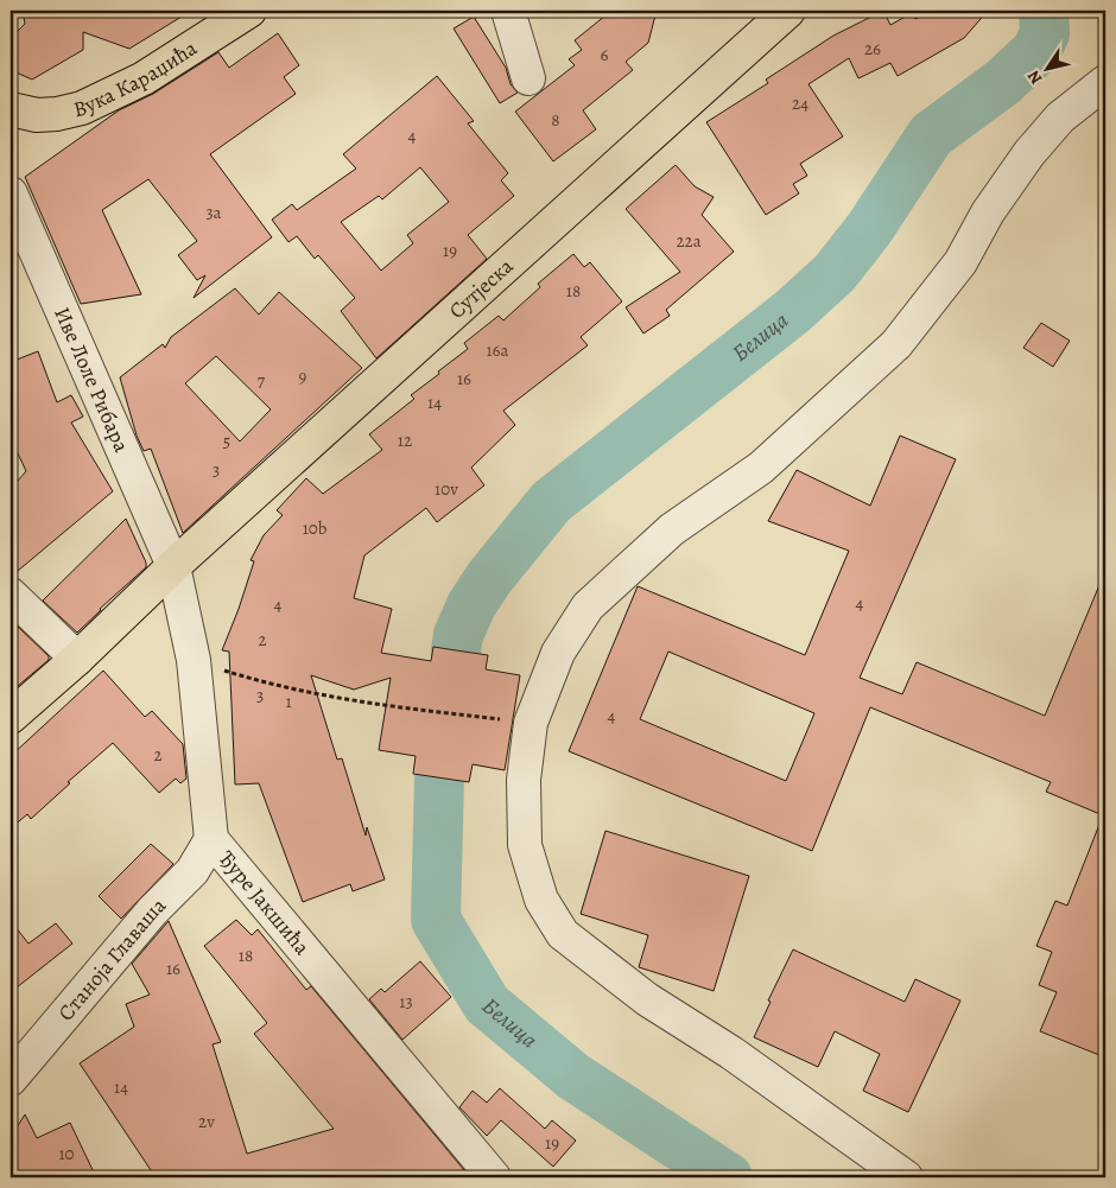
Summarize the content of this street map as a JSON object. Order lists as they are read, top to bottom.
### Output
{
  "streets": {
    "main road": ["Вука Караџића", "Сутјеска"],
    "street": ["Иве Лоле Рибара", "Ђуре Јакшића", "Станоја Главаша"]
  },
  "crossings": [
    ["Сутјеска", "Иве Лоле Рибара"],
    ["Сутјеска", "Ђуре Јакшића"],
    ["Иве Лоле Рибара", "Ђуре Јакшића"],
    ["Ђуре Јакшића", "Станоја Главаша"]
  ],
  "water": ["Белица"],
  "house_numbers": [
    "26",
    "6",
    "24",
    "8",
    "4",
    "3a",
    "22a",
    "19",
    "18",
    "16a",
    "9",
    "16",
    "7",
    "14",
    "12",
    "5",
    "3",
    "10v",
    "10b",
    "4",
    "4",
    "2",
    "3",
    "1",
    "4",
    "2",
    "18",
    "16",
    "13",
    "14",
    "2v",
    "19",
    "10"
  ],
  "north": "bottom left"
}
